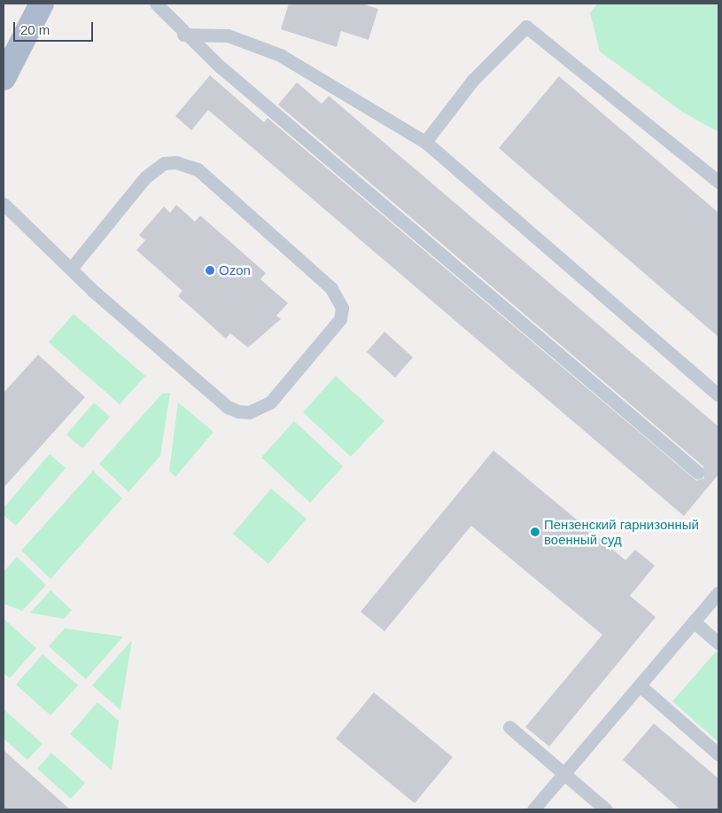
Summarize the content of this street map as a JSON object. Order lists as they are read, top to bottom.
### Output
{
  "places": ["Ozon", "Пензенский гарнизонный военный суд"],
  "scale_bar": "20 m"
}
